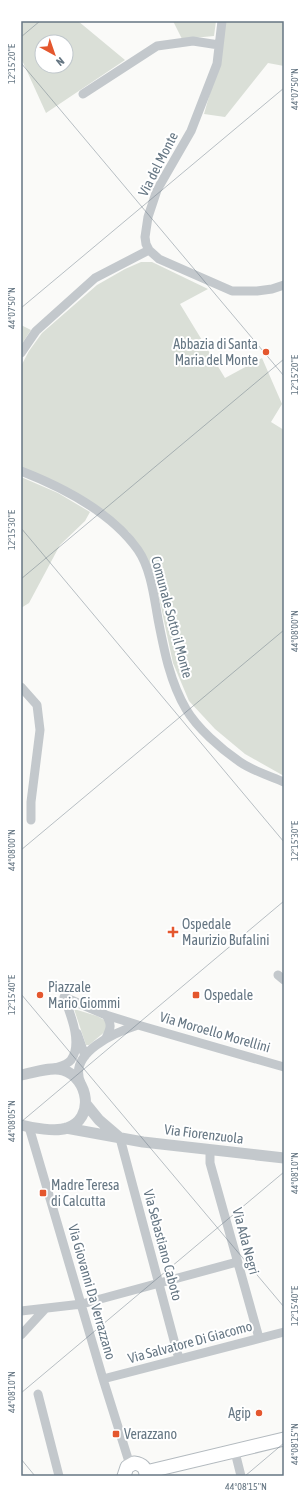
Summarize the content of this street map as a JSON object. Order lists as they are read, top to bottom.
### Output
{
  "streets": {
    "street": [
      "Via del Monte",
      "Comunale Sotto il Monte",
      "Via Moroello Morellini",
      "Via Fiorenzuola",
      "Via Ada Negri",
      "Via Sebastiano Caboto",
      "Via Giovanni Da Verrazzano",
      "Via Salvatore Di Giacomo"
    ]
  },
  "crossings": [
    ["Via Fiorenzuola", "Via Ada Negri"],
    ["Via Fiorenzuola", "Via Sebastiano Caboto"],
    ["Via Fiorenzuola", "Via Giovanni Da Verrazzano"],
    ["Via Ada Negri", "Via Salvatore Di Giacomo"],
    ["Via Sebastiano Caboto", "Via Salvatore Di Giacomo"],
    ["Via Giovanni Da Verrazzano", "Via Salvatore Di Giacomo"]
  ],
  "places": {
    "other": ["Abbazia di Santa Maria del Monte", "Piazzale Mario Giommi", "Agip"],
    "health": ["Ospedale Maurizio Bufalini"],
    "transit": ["Ospedale", "Madre Teresa di Calcutta", "Verazzano"]
  },
  "north": "bottom right",
  "coordinates": [
    "12°15'20\"E",
    "44°07'50\"N",
    "12°15'30\"E",
    "44°08'00\"N",
    "12°15'40\"E",
    "44°08'05\"N",
    "44°08'10\"N",
    "44°08'15\"N"
  ]
}
